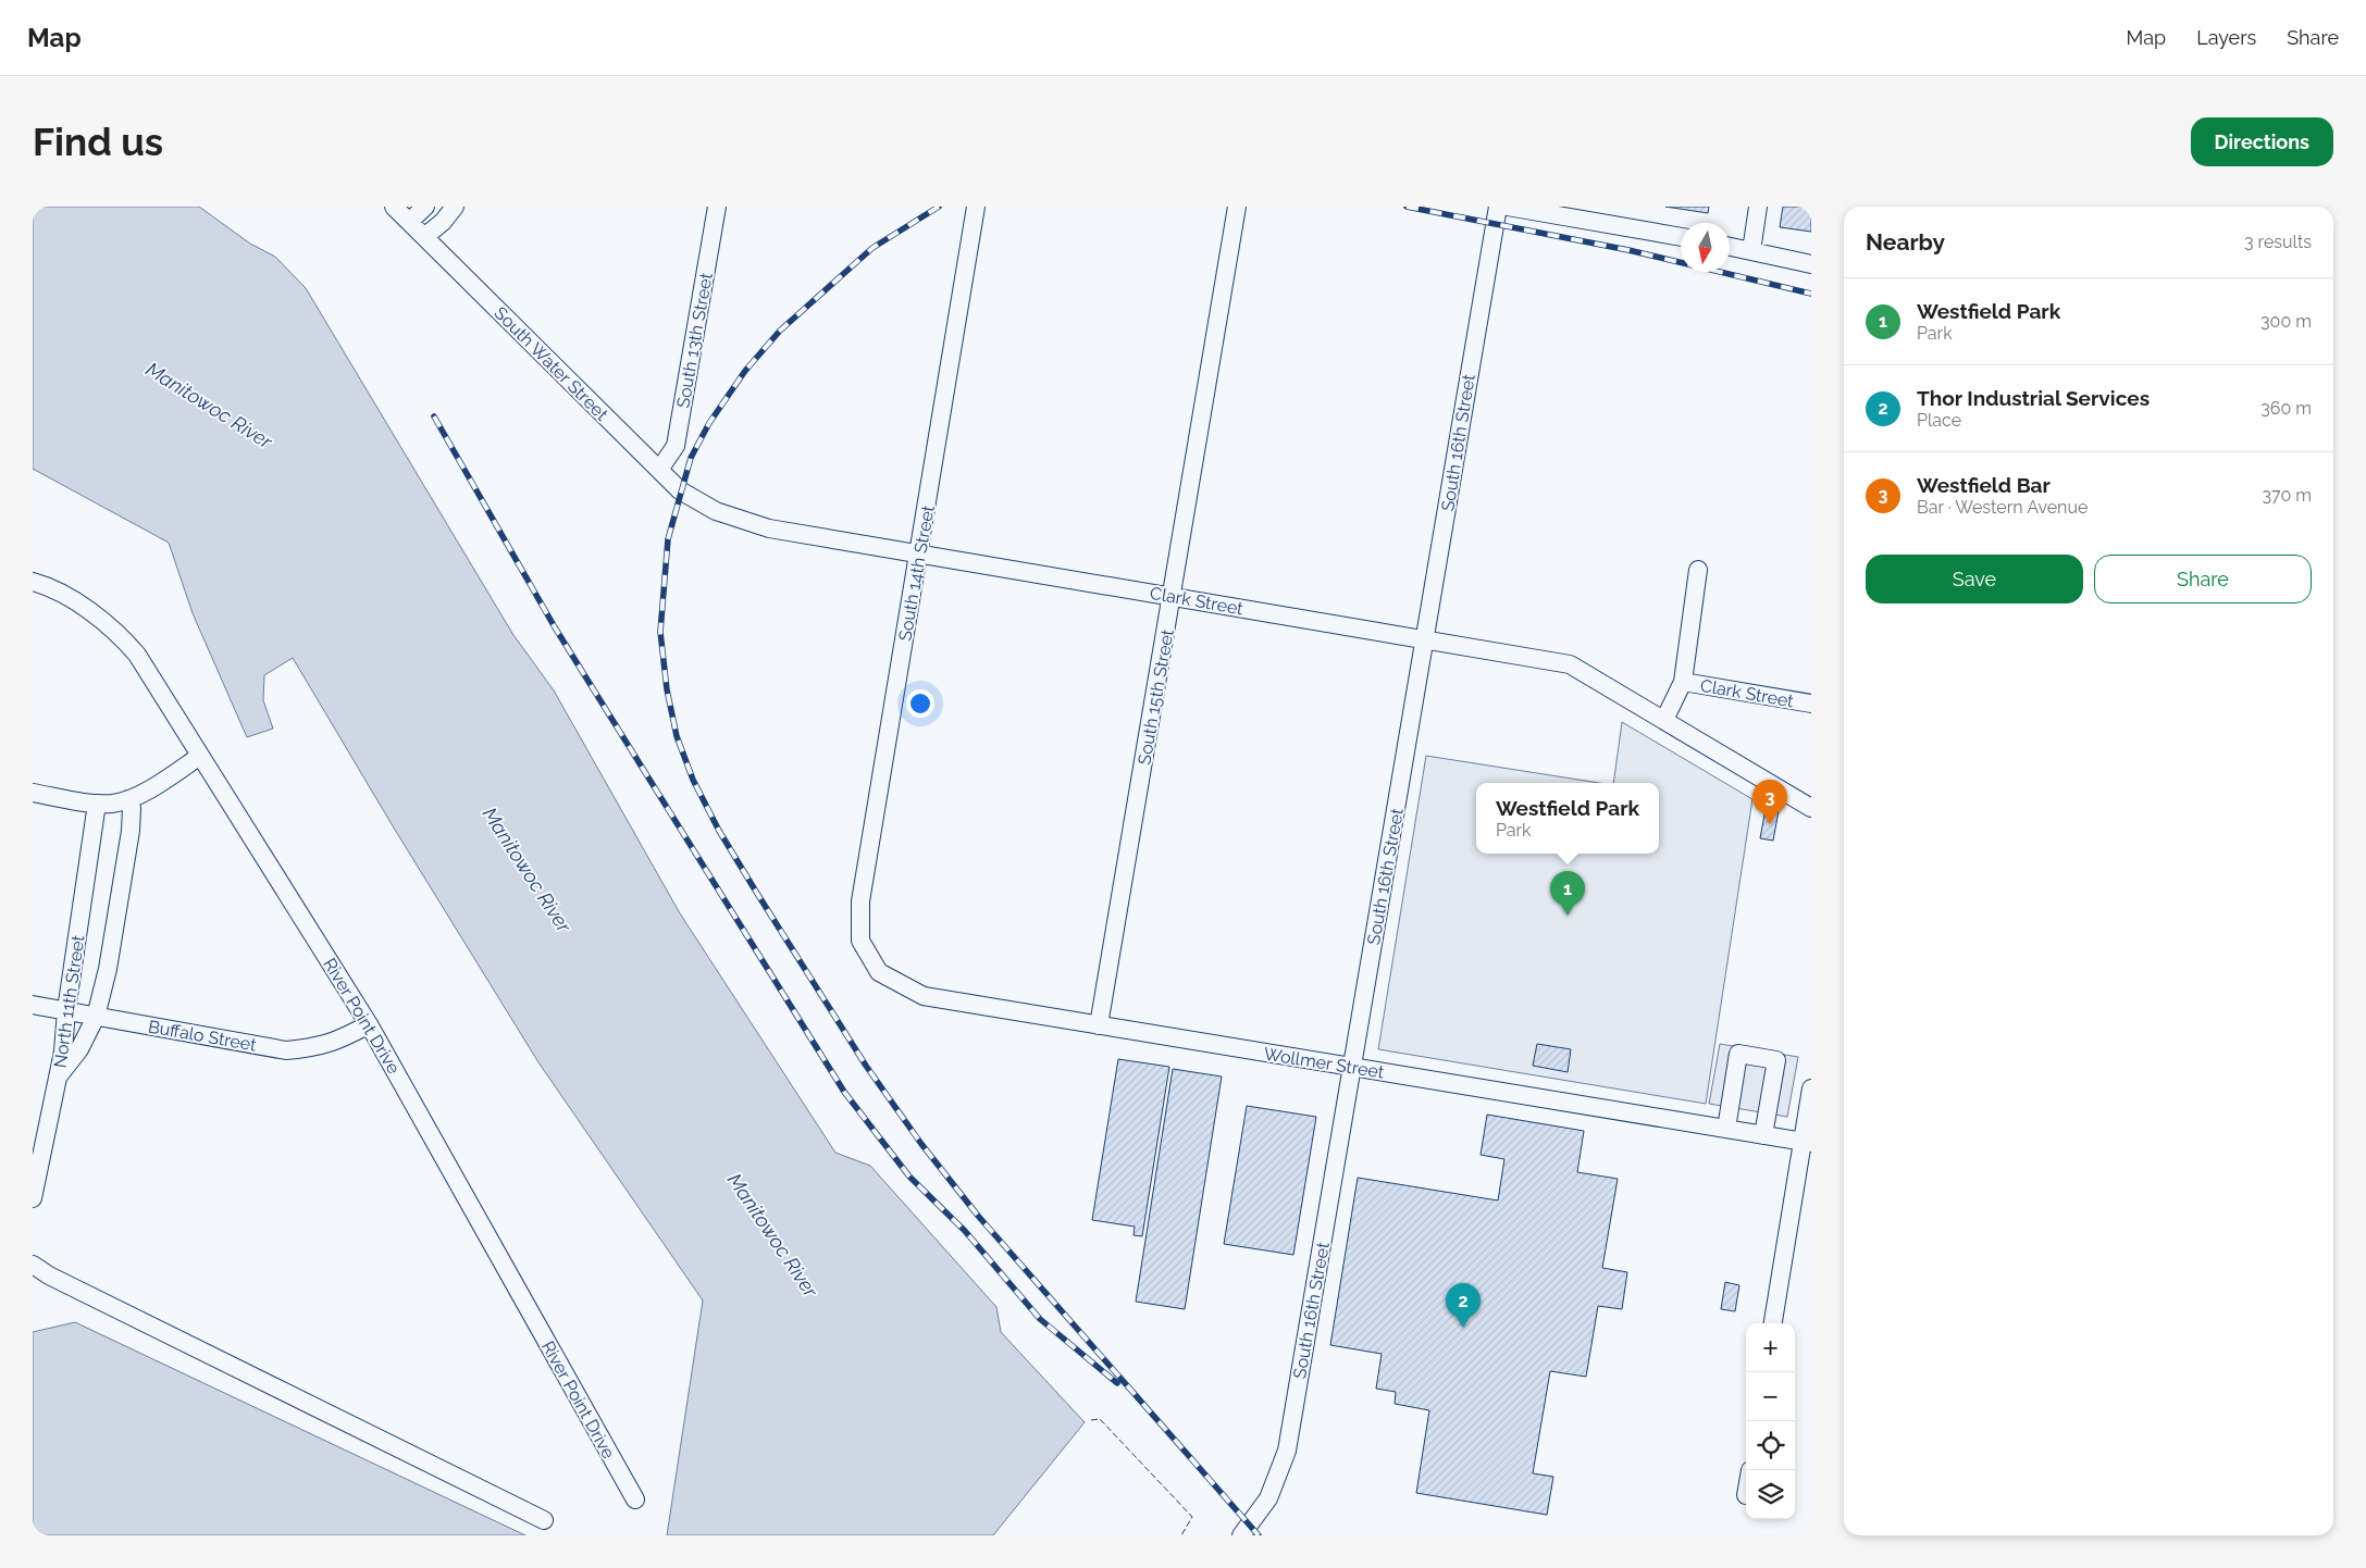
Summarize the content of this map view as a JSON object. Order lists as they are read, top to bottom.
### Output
{
  "streets": {
    "street": [
      "South 13th Street",
      "South Water Street",
      "South 16th Street",
      "South 14th Street",
      "Clark Street",
      "South 15th Street",
      "North 11th Street",
      "River Point Drive",
      "Buffalo Street",
      "Wollmer Street"
    ]
  },
  "crossings": [
    ["South 13th Street", "South Water Street"],
    ["South Water Street", "Clark Street"],
    ["South 16th Street", "Clark Street"],
    ["South 16th Street", "Wollmer Street"],
    ["South 14th Street", "Clark Street"],
    ["South 14th Street", "Wollmer Street"],
    ["Clark Street", "South 15th Street"],
    ["South 15th Street", "Wollmer Street"],
    ["North 11th Street", "Buffalo Street"],
    ["River Point Drive", "Buffalo Street"]
  ],
  "water": ["Manitowoc River"],
  "north": "bottom",
  "page": {
    "header": "Map",
    "nav": ["Map", "Layers", "Share"],
    "buttons": [
      "Directions",
      ["Save", "Share"]
    ],
    "title": "Find us",
    "heading": ["Nearby", "3 results"],
    "list": [
      {
        "mark": "1",
        "name": "Westfield Park",
        "note": "Park",
        "value": "300 m"
      },
      {
        "mark": "2",
        "name": "Thor Industrial Services",
        "note": "Place",
        "value": "360 m"
      },
      {
        "mark": "3",
        "name": "Westfield Bar",
        "note": "Bar · Western Avenue",
        "value": "370 m"
      }
    ],
    "pins": ["3", "1", "2"],
    "popup": ["Westfield Park", "Park"],
    "map_buttons": ["+", "−"]
  }
}
